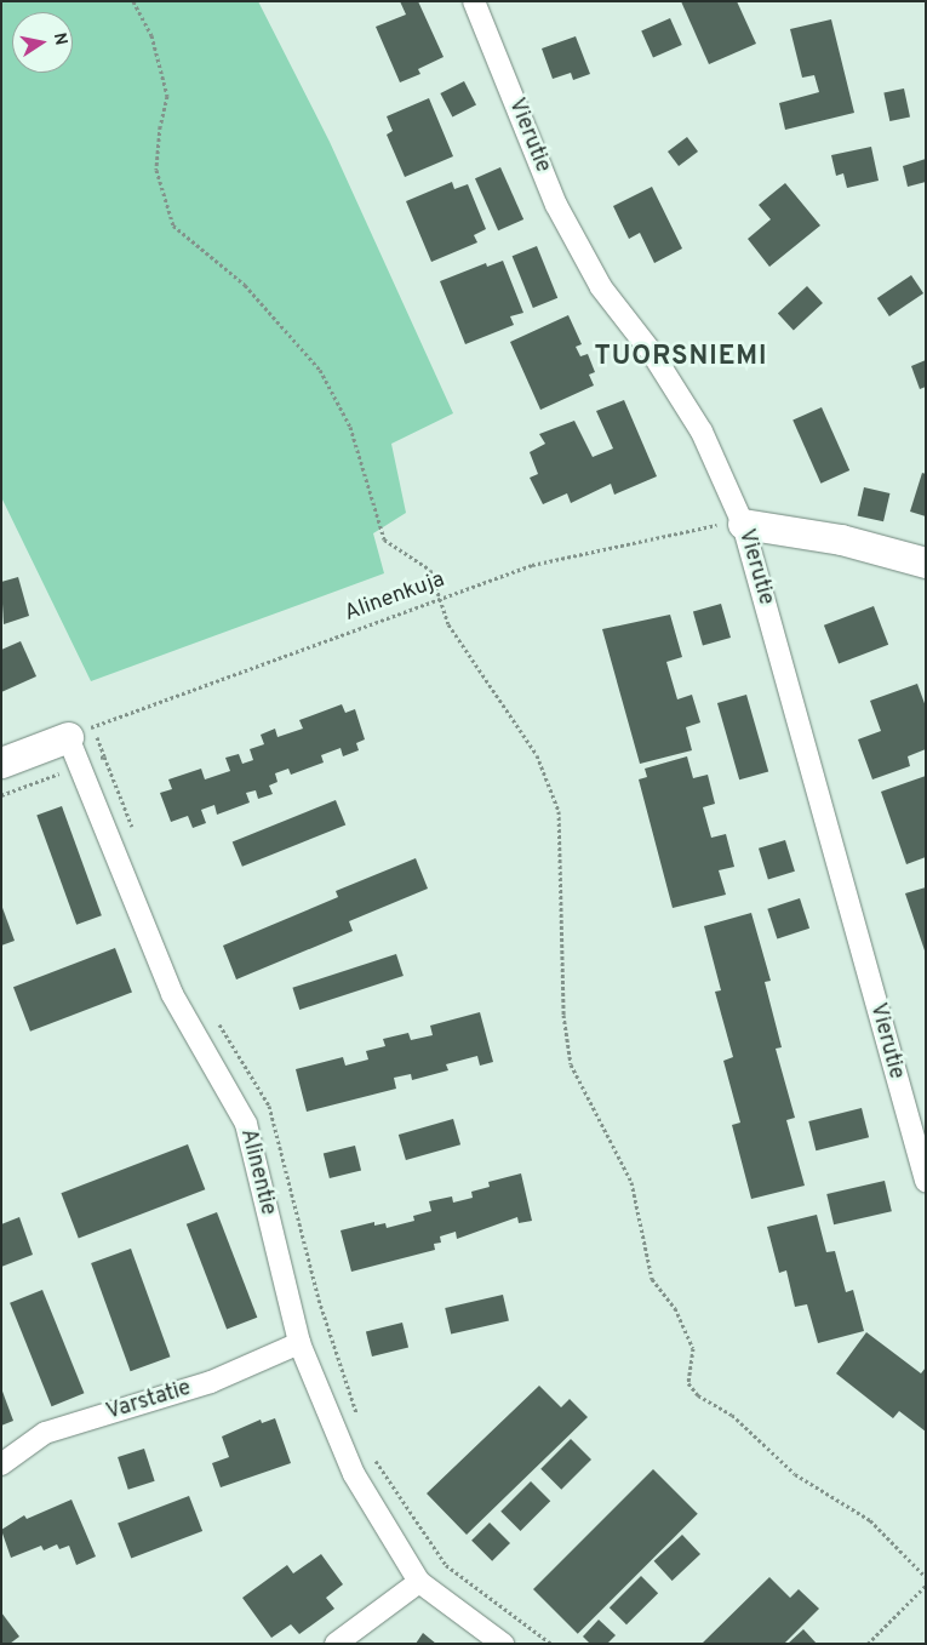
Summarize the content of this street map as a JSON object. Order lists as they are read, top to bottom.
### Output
{
  "streets": {
    "street": ["Vierutie", "Alinentie", "Varstatie"],
    "path": ["Alinenkuja"]
  },
  "crossings": [
    ["Vierutie", "Alinenkuja"],
    ["Alinenkuja", "Alinentie"],
    ["Alinentie", "Varstatie"]
  ],
  "districts": ["TUORSNIEMI"],
  "north": "right"
}
